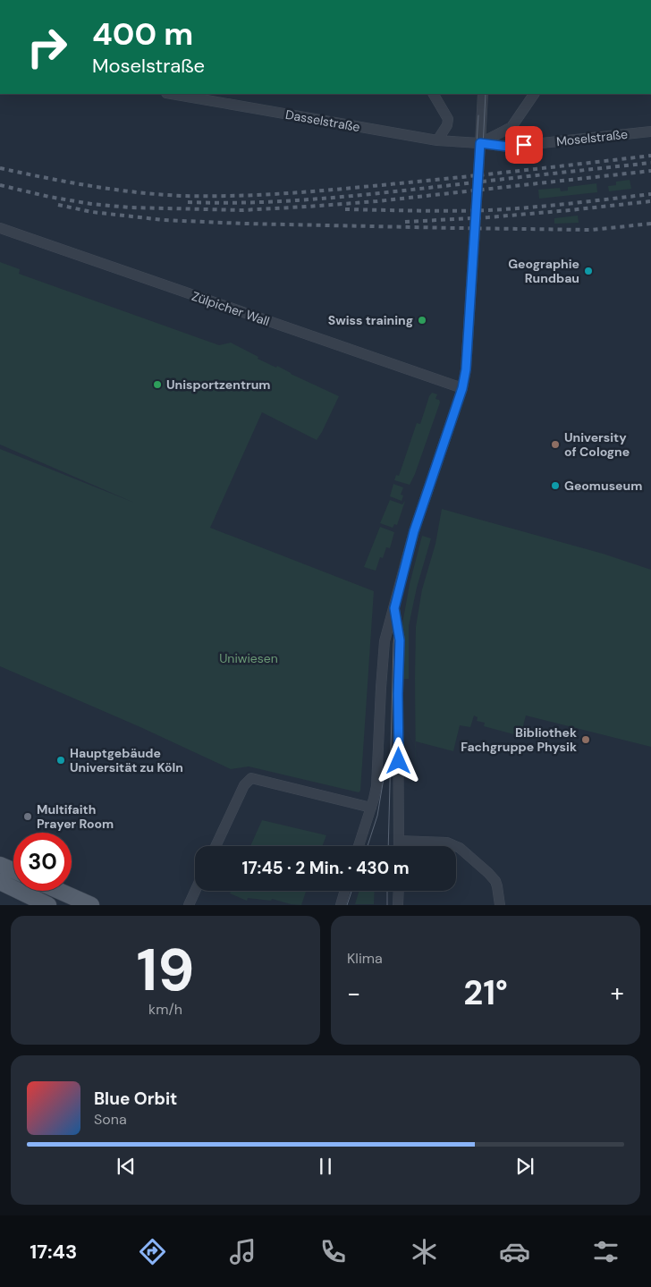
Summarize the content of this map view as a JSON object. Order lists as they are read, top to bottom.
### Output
{
  "streets": {
    "street": ["Dasselstraße", "Moselstraße", "Zülpicher Wall"]
  },
  "crossings": [
    ["Dasselstraße", "Moselstraße"]
  ],
  "parks": ["Uniwiesen"],
  "places": [
    "Geographie Rundbau",
    "Swiss training",
    "Unisportzentrum",
    "University of Cologne",
    "Geomuseum",
    "Bibliothek Fachgruppe Physik",
    "Hauptgebäude Universität zu Köln",
    "Multifaith Prayer Room"
  ],
  "page": {
    "turn": ["400 m", "Moselstraße"],
    "limit": "30",
    "trip": "17:45 · 2 Min. · 430 m",
    "tile": [
      ["19", "km/h"],
      "Klima"
    ],
    "heat": ["−", "21°", "+"],
    "song": ["Blue Orbit", "Sona"],
    "tabs": "17:43"
  }
}
